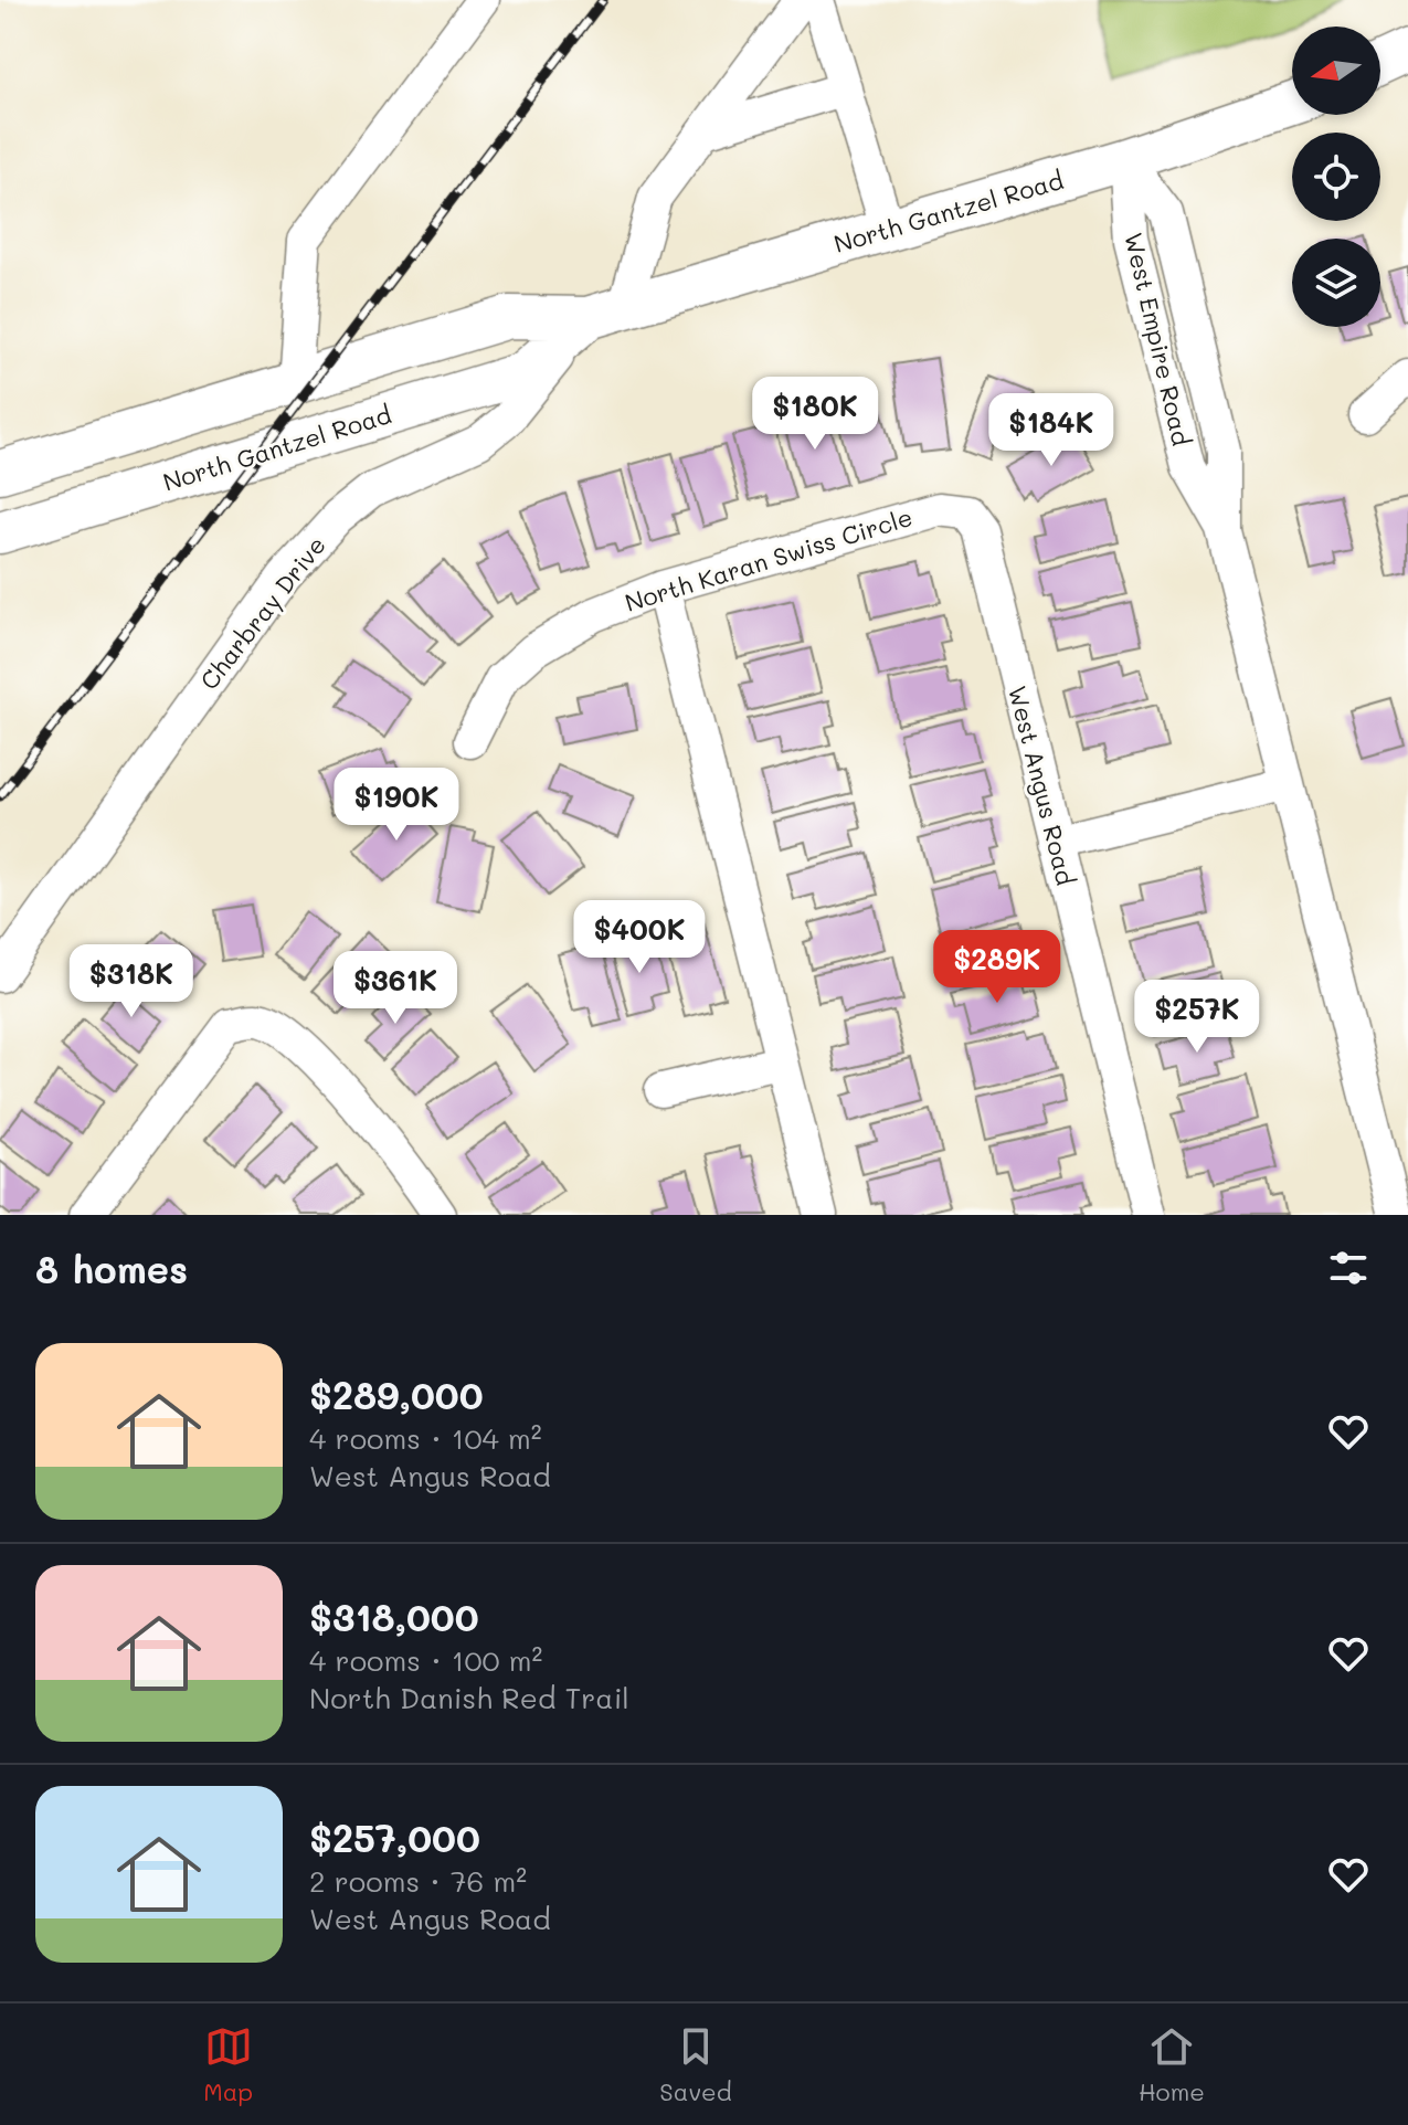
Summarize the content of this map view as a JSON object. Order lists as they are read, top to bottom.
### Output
{
  "streets": {
    "main road": ["North Gantzel Road"],
    "street": [
      "West Empire Road",
      "North Karan Swiss Circle",
      "Charbray Drive",
      "West Angus Road"
    ]
  },
  "crossings": [
    ["North Gantzel Road", "West Empire Road"],
    ["North Gantzel Road", "Charbray Drive"],
    ["North Karan Swiss Circle", "West Angus Road"]
  ],
  "north": "left",
  "page": {
    "price": [
      "$180K",
      "$184K",
      "$190K",
      "$400K",
      "$289K",
      "$318K",
      "$361K",
      "$257K"
    ],
    "heading": "8 homes",
    "list": [
      {
        "name": "$289,000",
        "note": "4 rooms · 104 m² · West Angus Road"
      },
      {
        "name": "$318,000",
        "note": "4 rooms · 100 m² · North Danish Red Trail"
      },
      {
        "name": "$257,000",
        "note": "2 rooms · 76 m² · West Angus Road"
      }
    ],
    "tabs": ["Map", "Saved", "Home"]
  }
}
